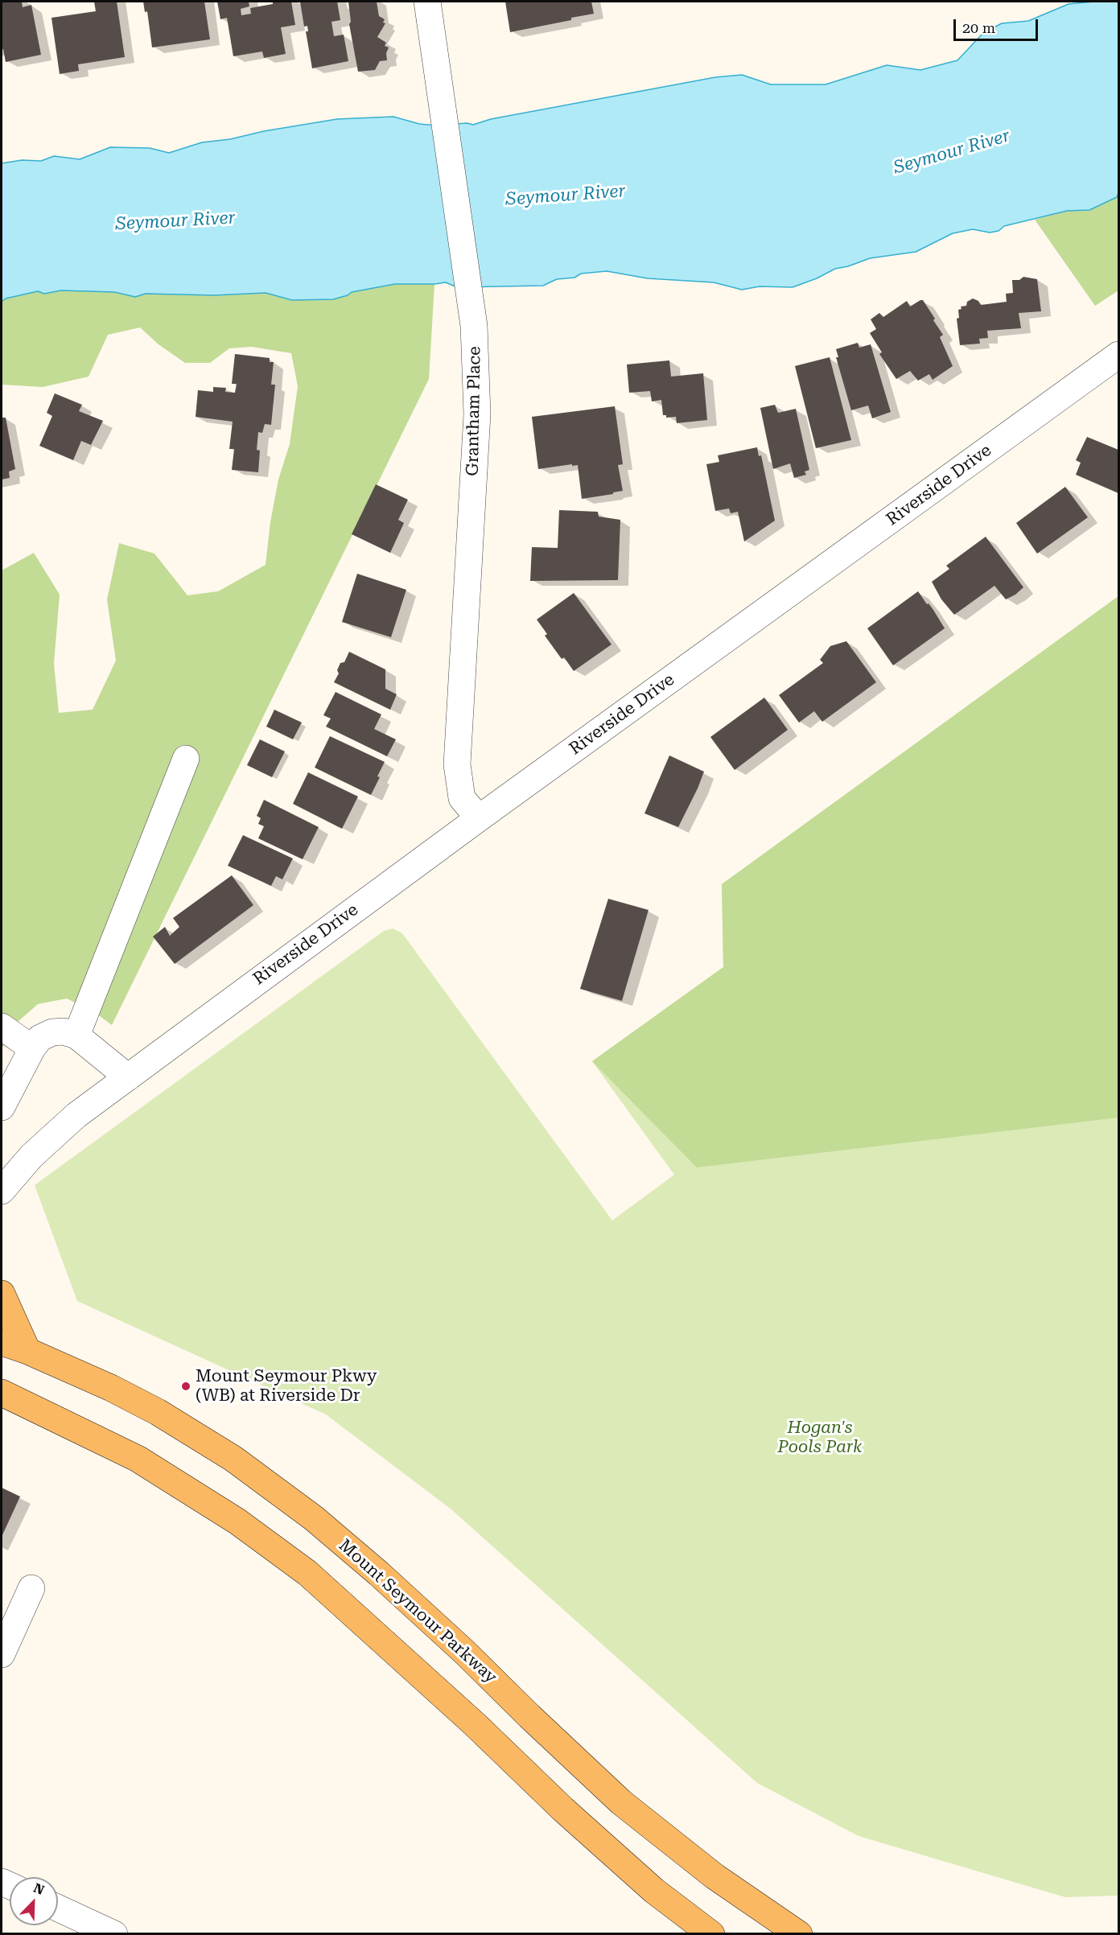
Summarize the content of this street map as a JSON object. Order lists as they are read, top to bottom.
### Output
{
  "streets": {
    "main road": ["Mount Seymour Parkway"],
    "street": ["Grantham Place", "Riverside Drive"]
  },
  "crossings": [
    ["Grantham Place", "Riverside Drive"]
  ],
  "water": ["Seymour River"],
  "parks": ["Hogan's Pools Park"],
  "places": ["Mount Seymour Pkwy (WB) at Riverside Dr"],
  "scale_bar": "20 m",
  "north": "top right"
}
